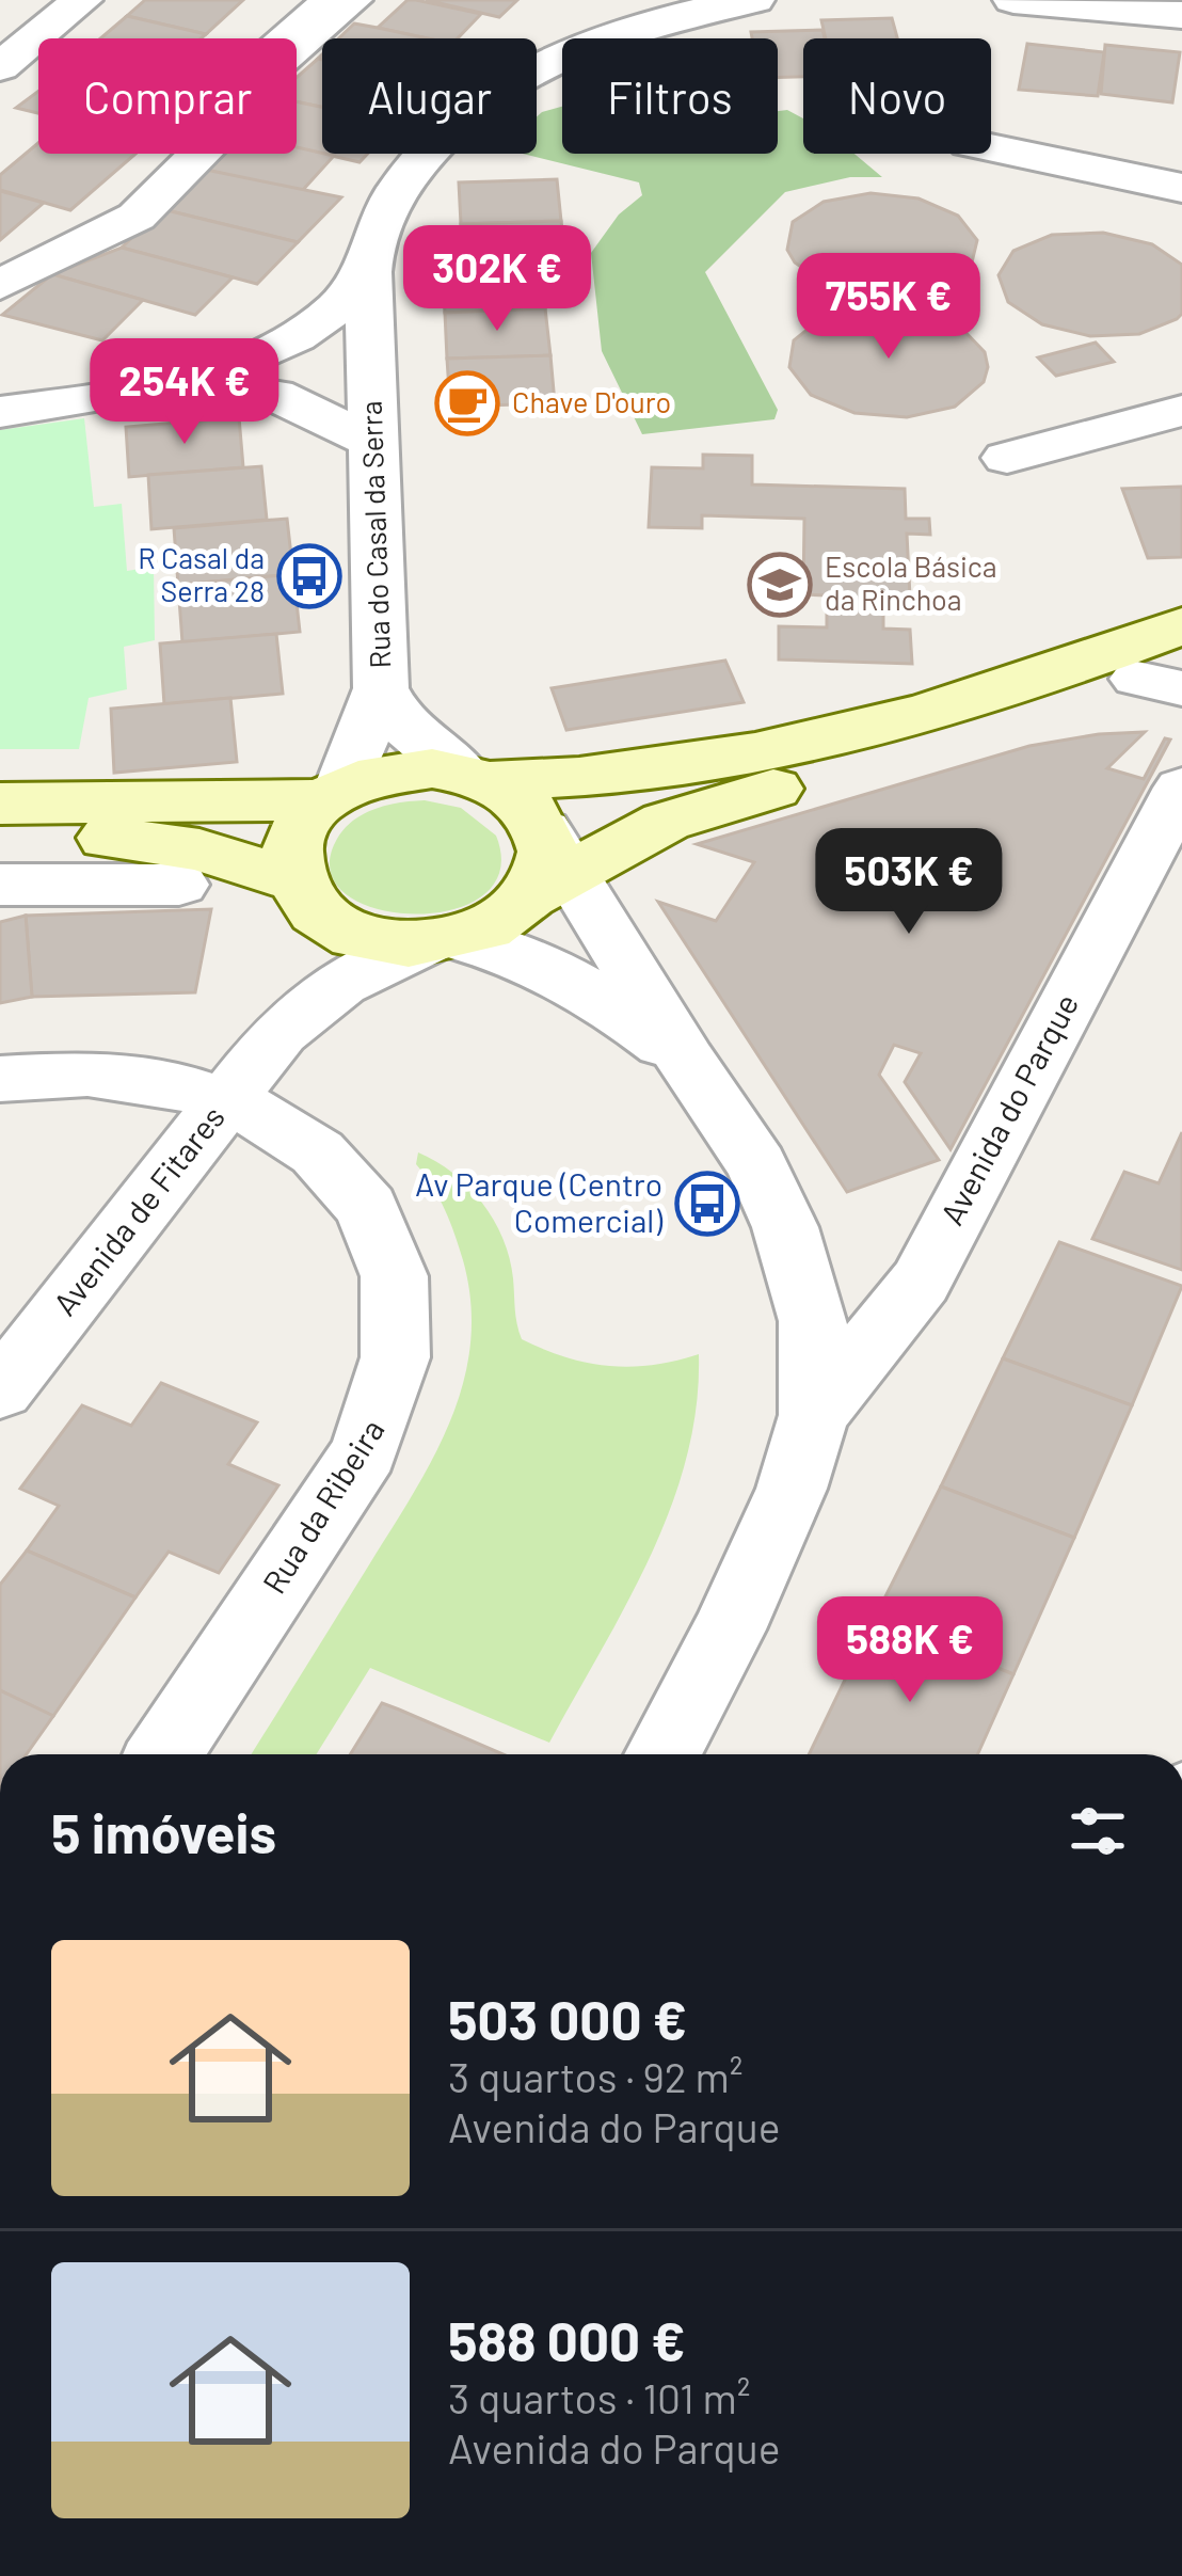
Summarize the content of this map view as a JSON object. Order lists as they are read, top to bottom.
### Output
{
  "streets": {
    "street": [
      "Rua do Casal da Serra",
      "Avenida do Parque",
      "Avenida de Fitares",
      "Rua da Ribeira"
    ]
  },
  "crossings": [
    ["Rua do Casal da Serra", "Avenida do Parque"],
    ["Rua do Casal da Serra", "Avenida de Fitares"],
    ["Avenida do Parque", "Avenida de Fitares"],
    ["Avenida de Fitares", "Rua da Ribeira"]
  ],
  "places": {
    "cafe": ["Chave D'ouro"],
    "bus stop": ["R Casal da Serra 28", "Av Parque (Centro Comercial)"],
    "school or university": ["Escola Básica da Rinchoa"]
  },
  "page": {
    "chip": [
      "Comprar",
      "Alugar",
      "Filtros",
      "Novo"
    ],
    "price": [
      "302K €",
      "755K €",
      "254K €",
      "503K €",
      "588K €"
    ],
    "heading": "5 imóveis",
    "list": [
      {
        "name": "503 000 €",
        "note": "3 quartos · 92 m² · Avenida do Parque"
      },
      {
        "name": "588 000 €",
        "note": "3 quartos · 101 m² · Avenida do Parque"
      }
    ]
  }
}
